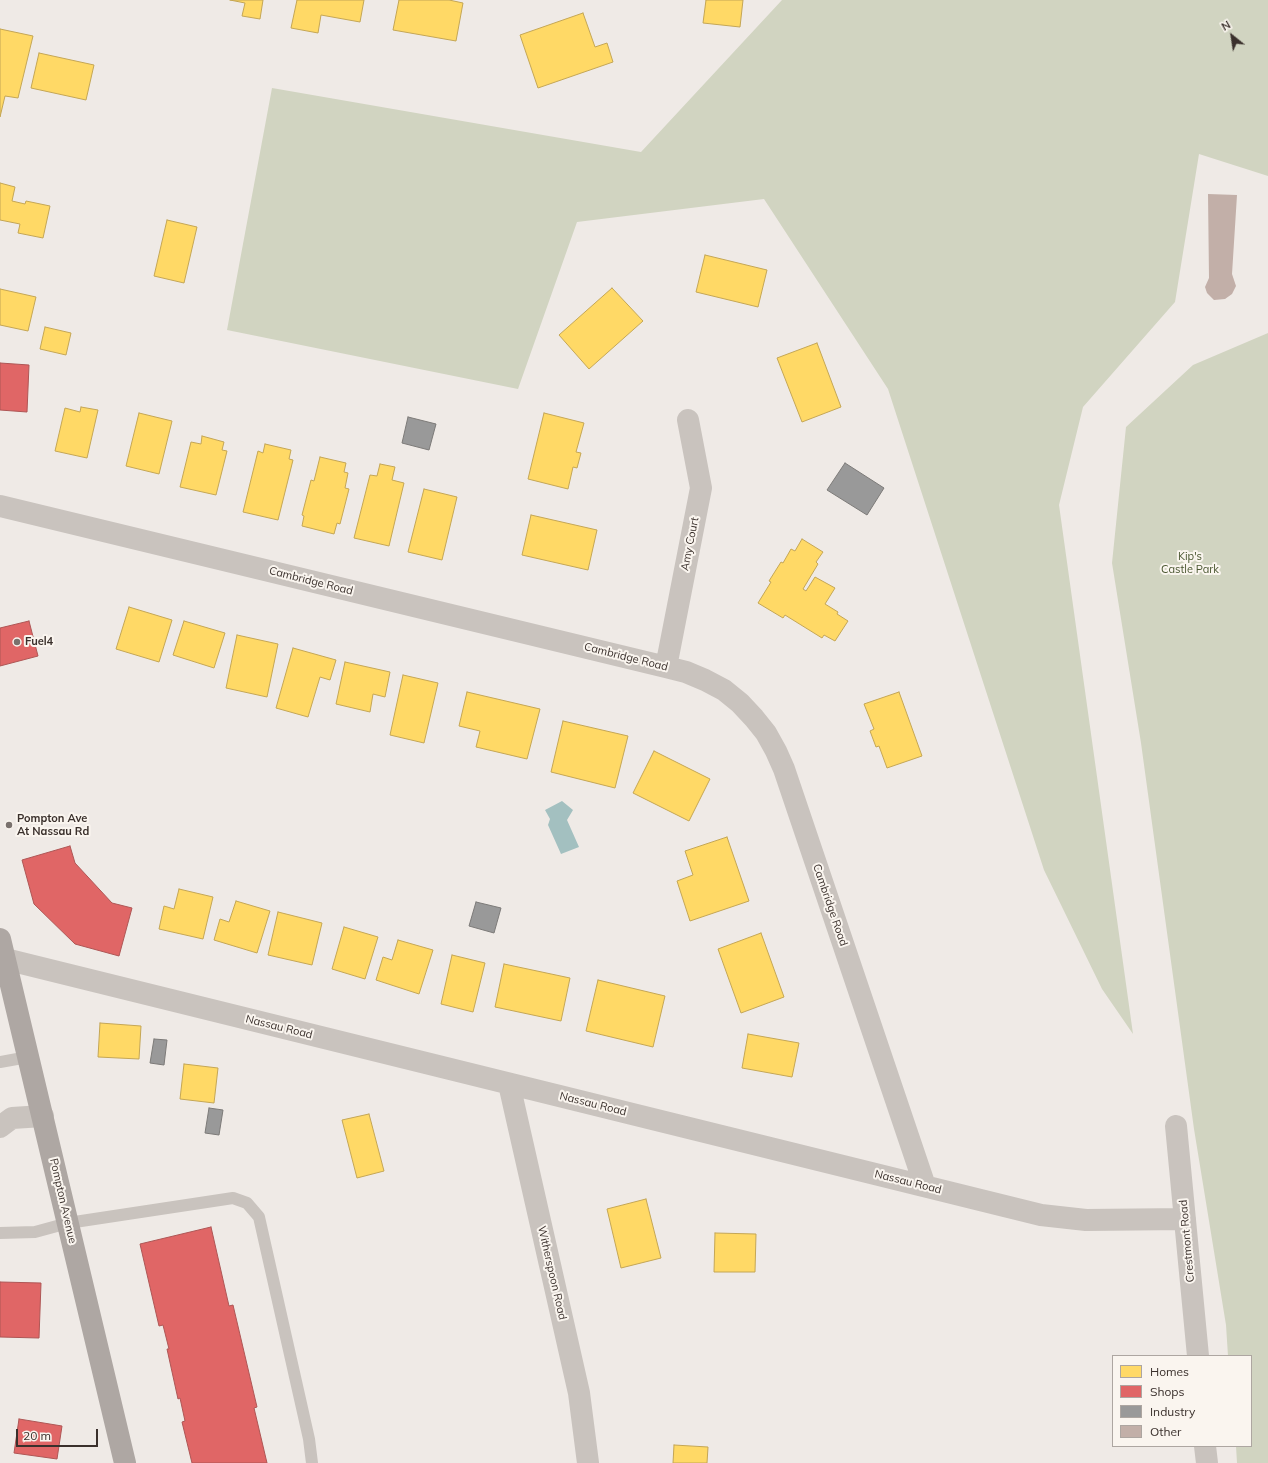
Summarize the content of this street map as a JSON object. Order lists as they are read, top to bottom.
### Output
{
  "streets": {
    "main road": ["Pompton Avenue"],
    "street": [
      "Amy Court",
      "Cambridge Road",
      "Nassau Road",
      "Crestmont Road",
      "Witherspoon Road"
    ]
  },
  "crossings": [
    ["Amy Court", "Cambridge Road"],
    ["Cambridge Road", "Nassau Road"],
    ["Nassau Road", "Pompton Avenue"],
    ["Nassau Road", "Crestmont Road"],
    ["Nassau Road", "Witherspoon Road"]
  ],
  "parks": ["Kip's Castle Park"],
  "places": ["Fuel4", "Pompton Ave At Nassau Rd"],
  "legend": [
    "Homes",
    "Shops",
    "Industry",
    "Other"
  ],
  "scale_bar": "20 m",
  "north": "top left"
}
